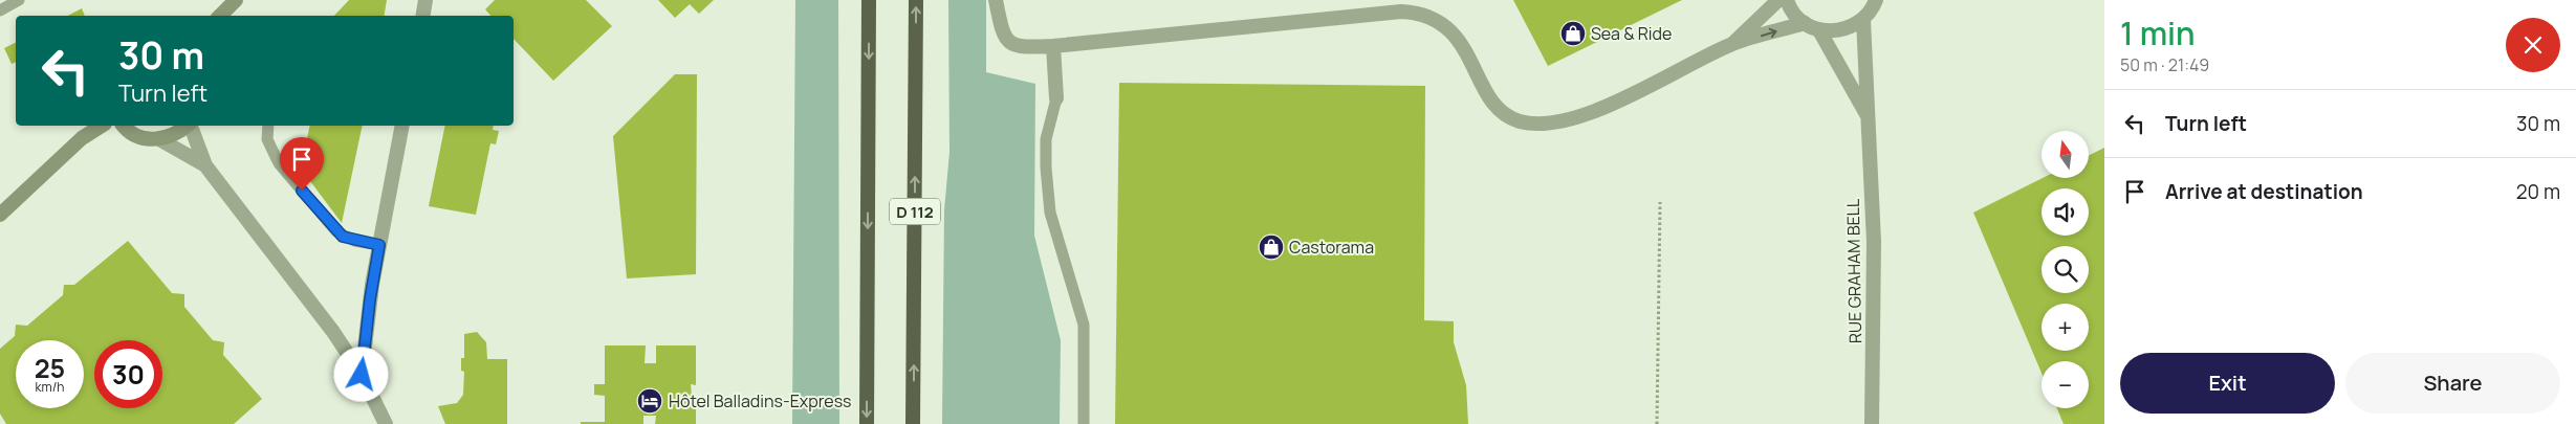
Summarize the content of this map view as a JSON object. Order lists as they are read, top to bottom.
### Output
{
  "streets": {
    "highway": ["D 112"],
    "street": ["RUE GRAHAM BELL"]
  },
  "places": {
    "shop": ["Sea & Ride", "Castorama"],
    "hotel": ["Hôtel Balladins-Express"]
  },
  "north": "top",
  "page": {
    "heading": ["1 min", "50 m · 21:49"],
    "turn": ["30 m", "Turn left"],
    "list": [
      {
        "name": "Turn left",
        "value": "30 m"
      },
      {
        "name": "Arrive at destination",
        "value": "20 m"
      }
    ],
    "map_buttons": ["+", "−"],
    "speed": "25 km/h",
    "limit": "30",
    "buttons": ["Exit", "Share"]
  }
}
